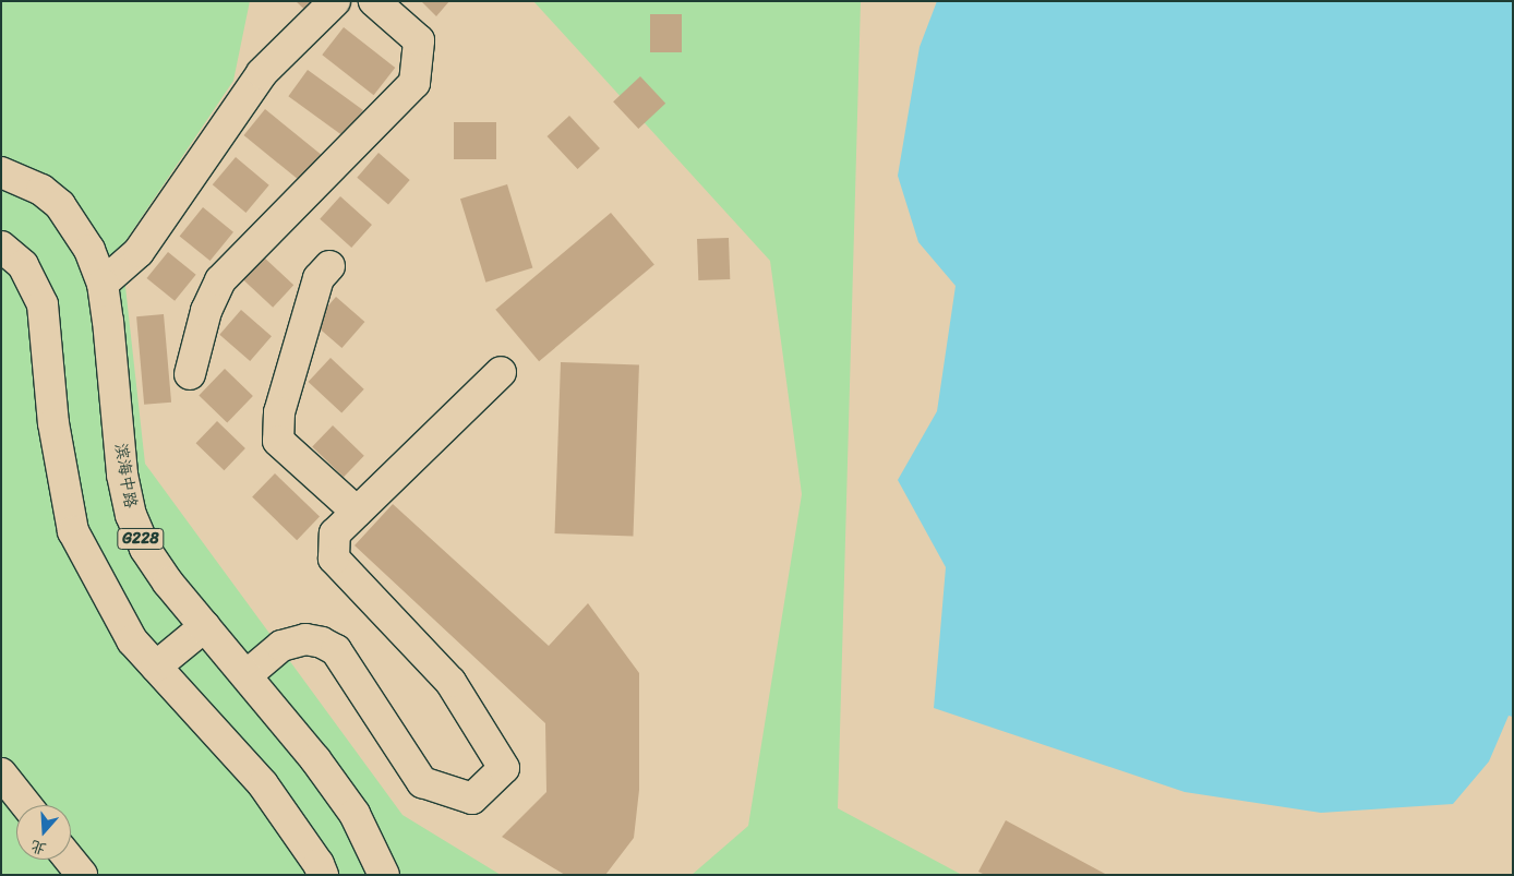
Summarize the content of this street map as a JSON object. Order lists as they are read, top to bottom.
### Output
{
  "streets": {
    "main road": ["滨海中路", "G228"]
  },
  "north": "bottom"
}
